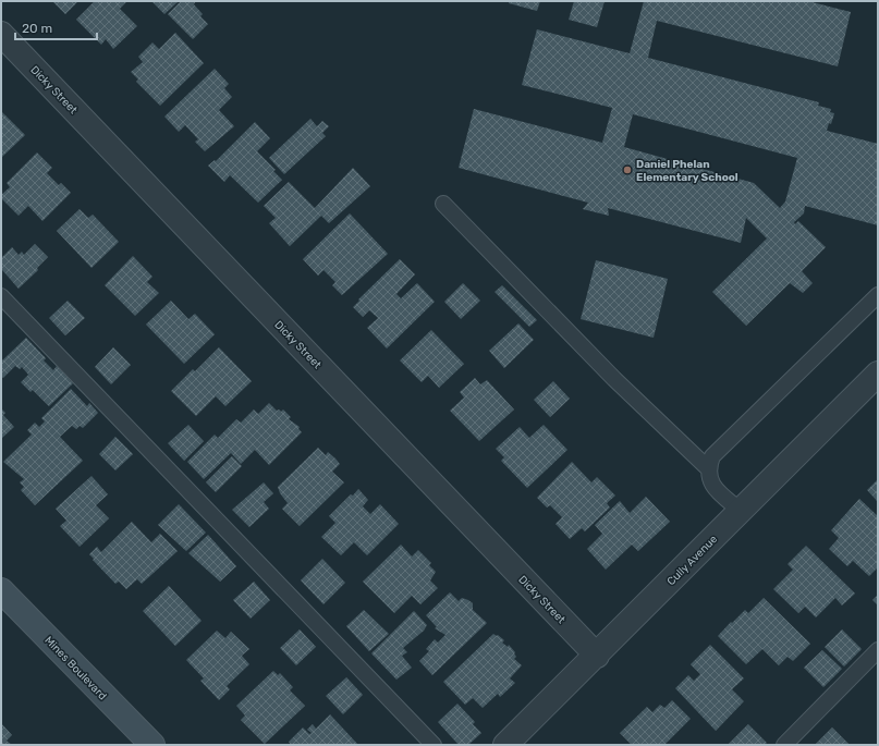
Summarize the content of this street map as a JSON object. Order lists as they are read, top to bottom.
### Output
{
  "streets": {
    "street": ["Dicky Street", "Cully Avenue", "Mines Boulevard"]
  },
  "crossings": [
    ["Dicky Street", "Cully Avenue"]
  ],
  "places": ["Daniel Phelan Elementary School"],
  "scale_bar": "20 m"
}
